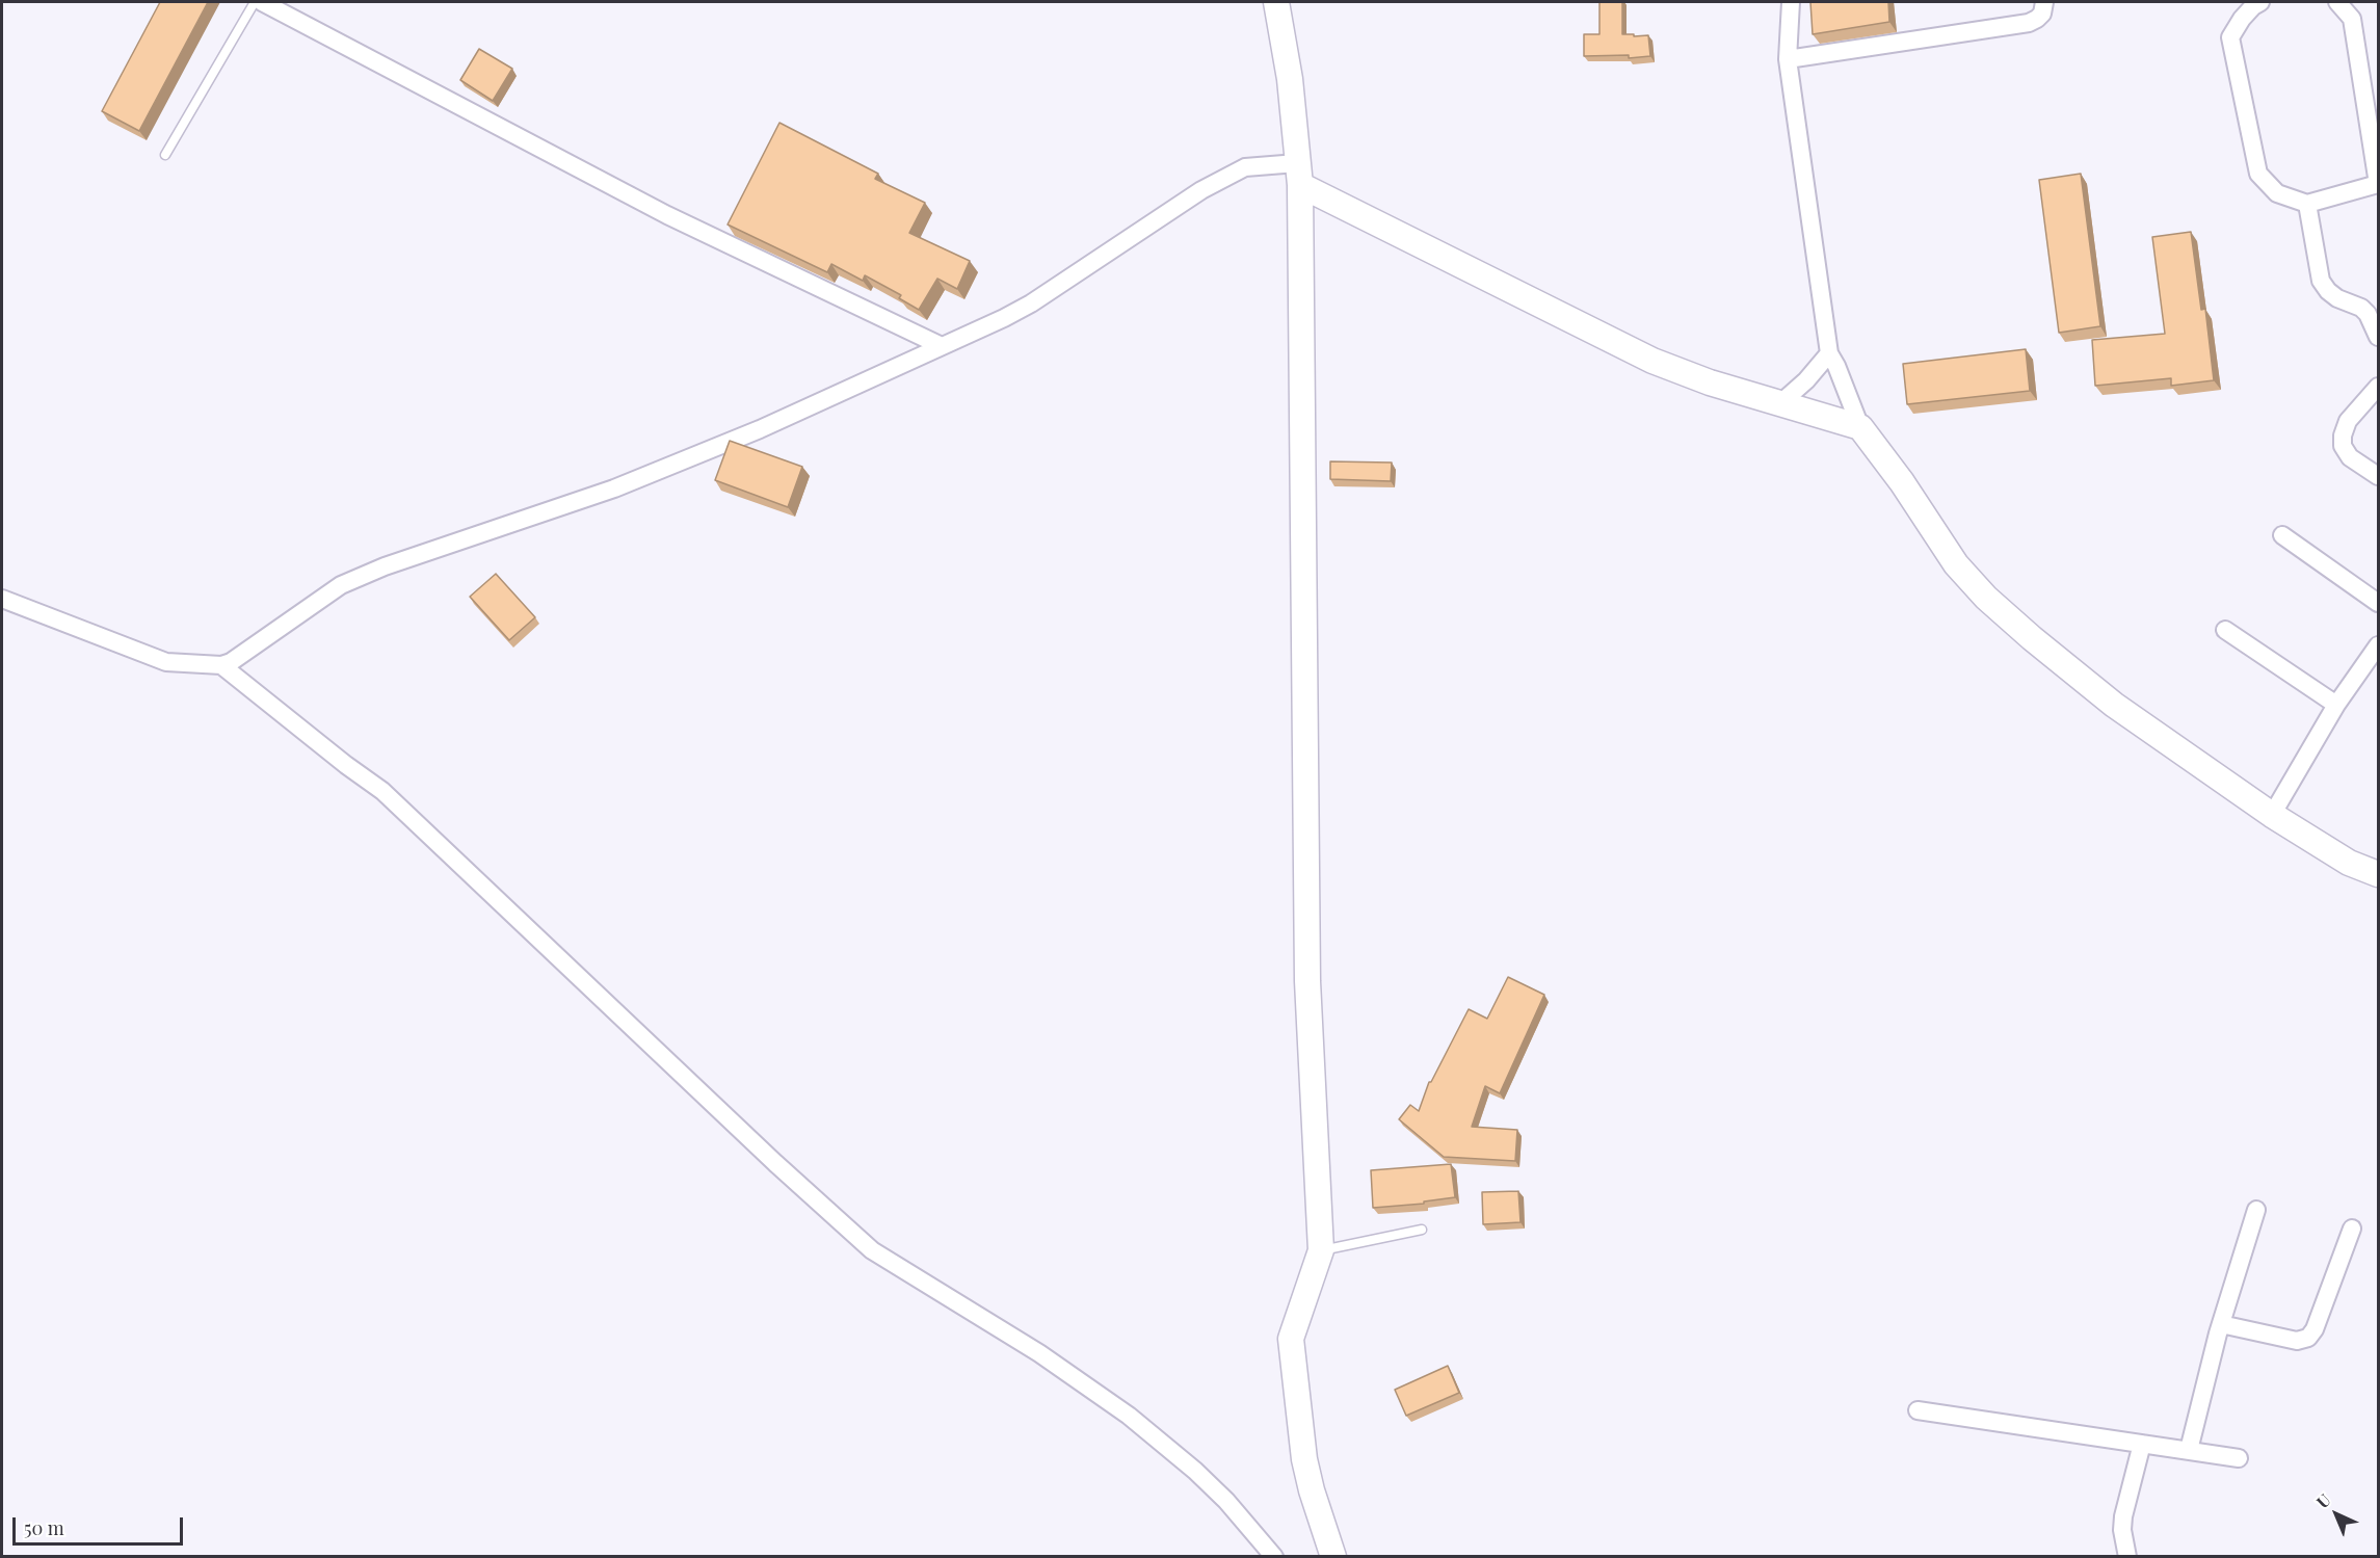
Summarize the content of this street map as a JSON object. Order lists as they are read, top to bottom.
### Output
{
  "scale_bar": "50 m",
  "north": "top left"
}
